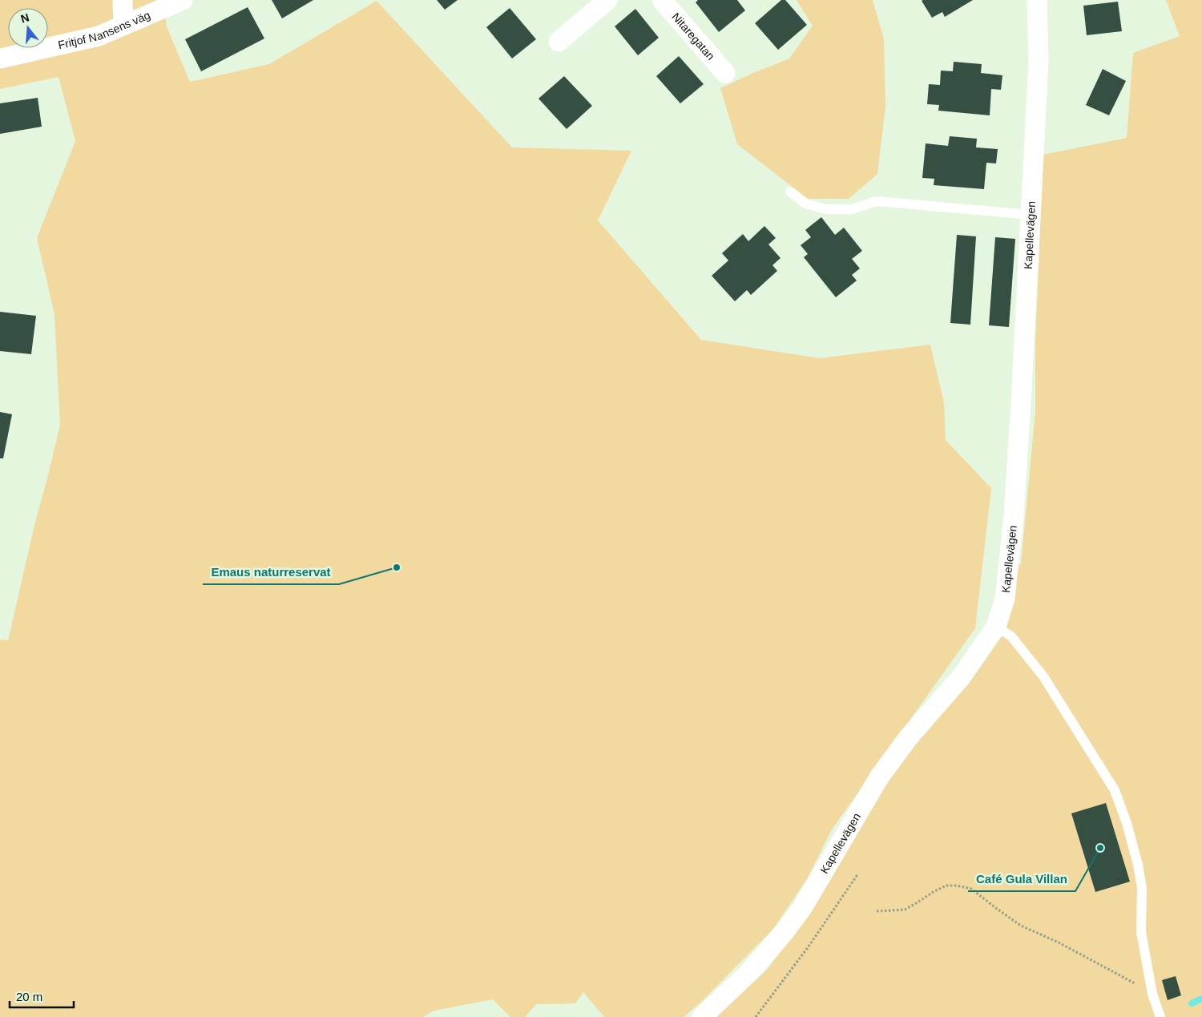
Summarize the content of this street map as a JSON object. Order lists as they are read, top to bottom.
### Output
{
  "streets": {
    "street": ["Fritjof Nansens väg", "Nitaregatan", "Kapellevägen"]
  },
  "places": ["Emaus naturreservat", "Café Gula Villan"],
  "scale_bar": "20 m",
  "north": "top"
}
